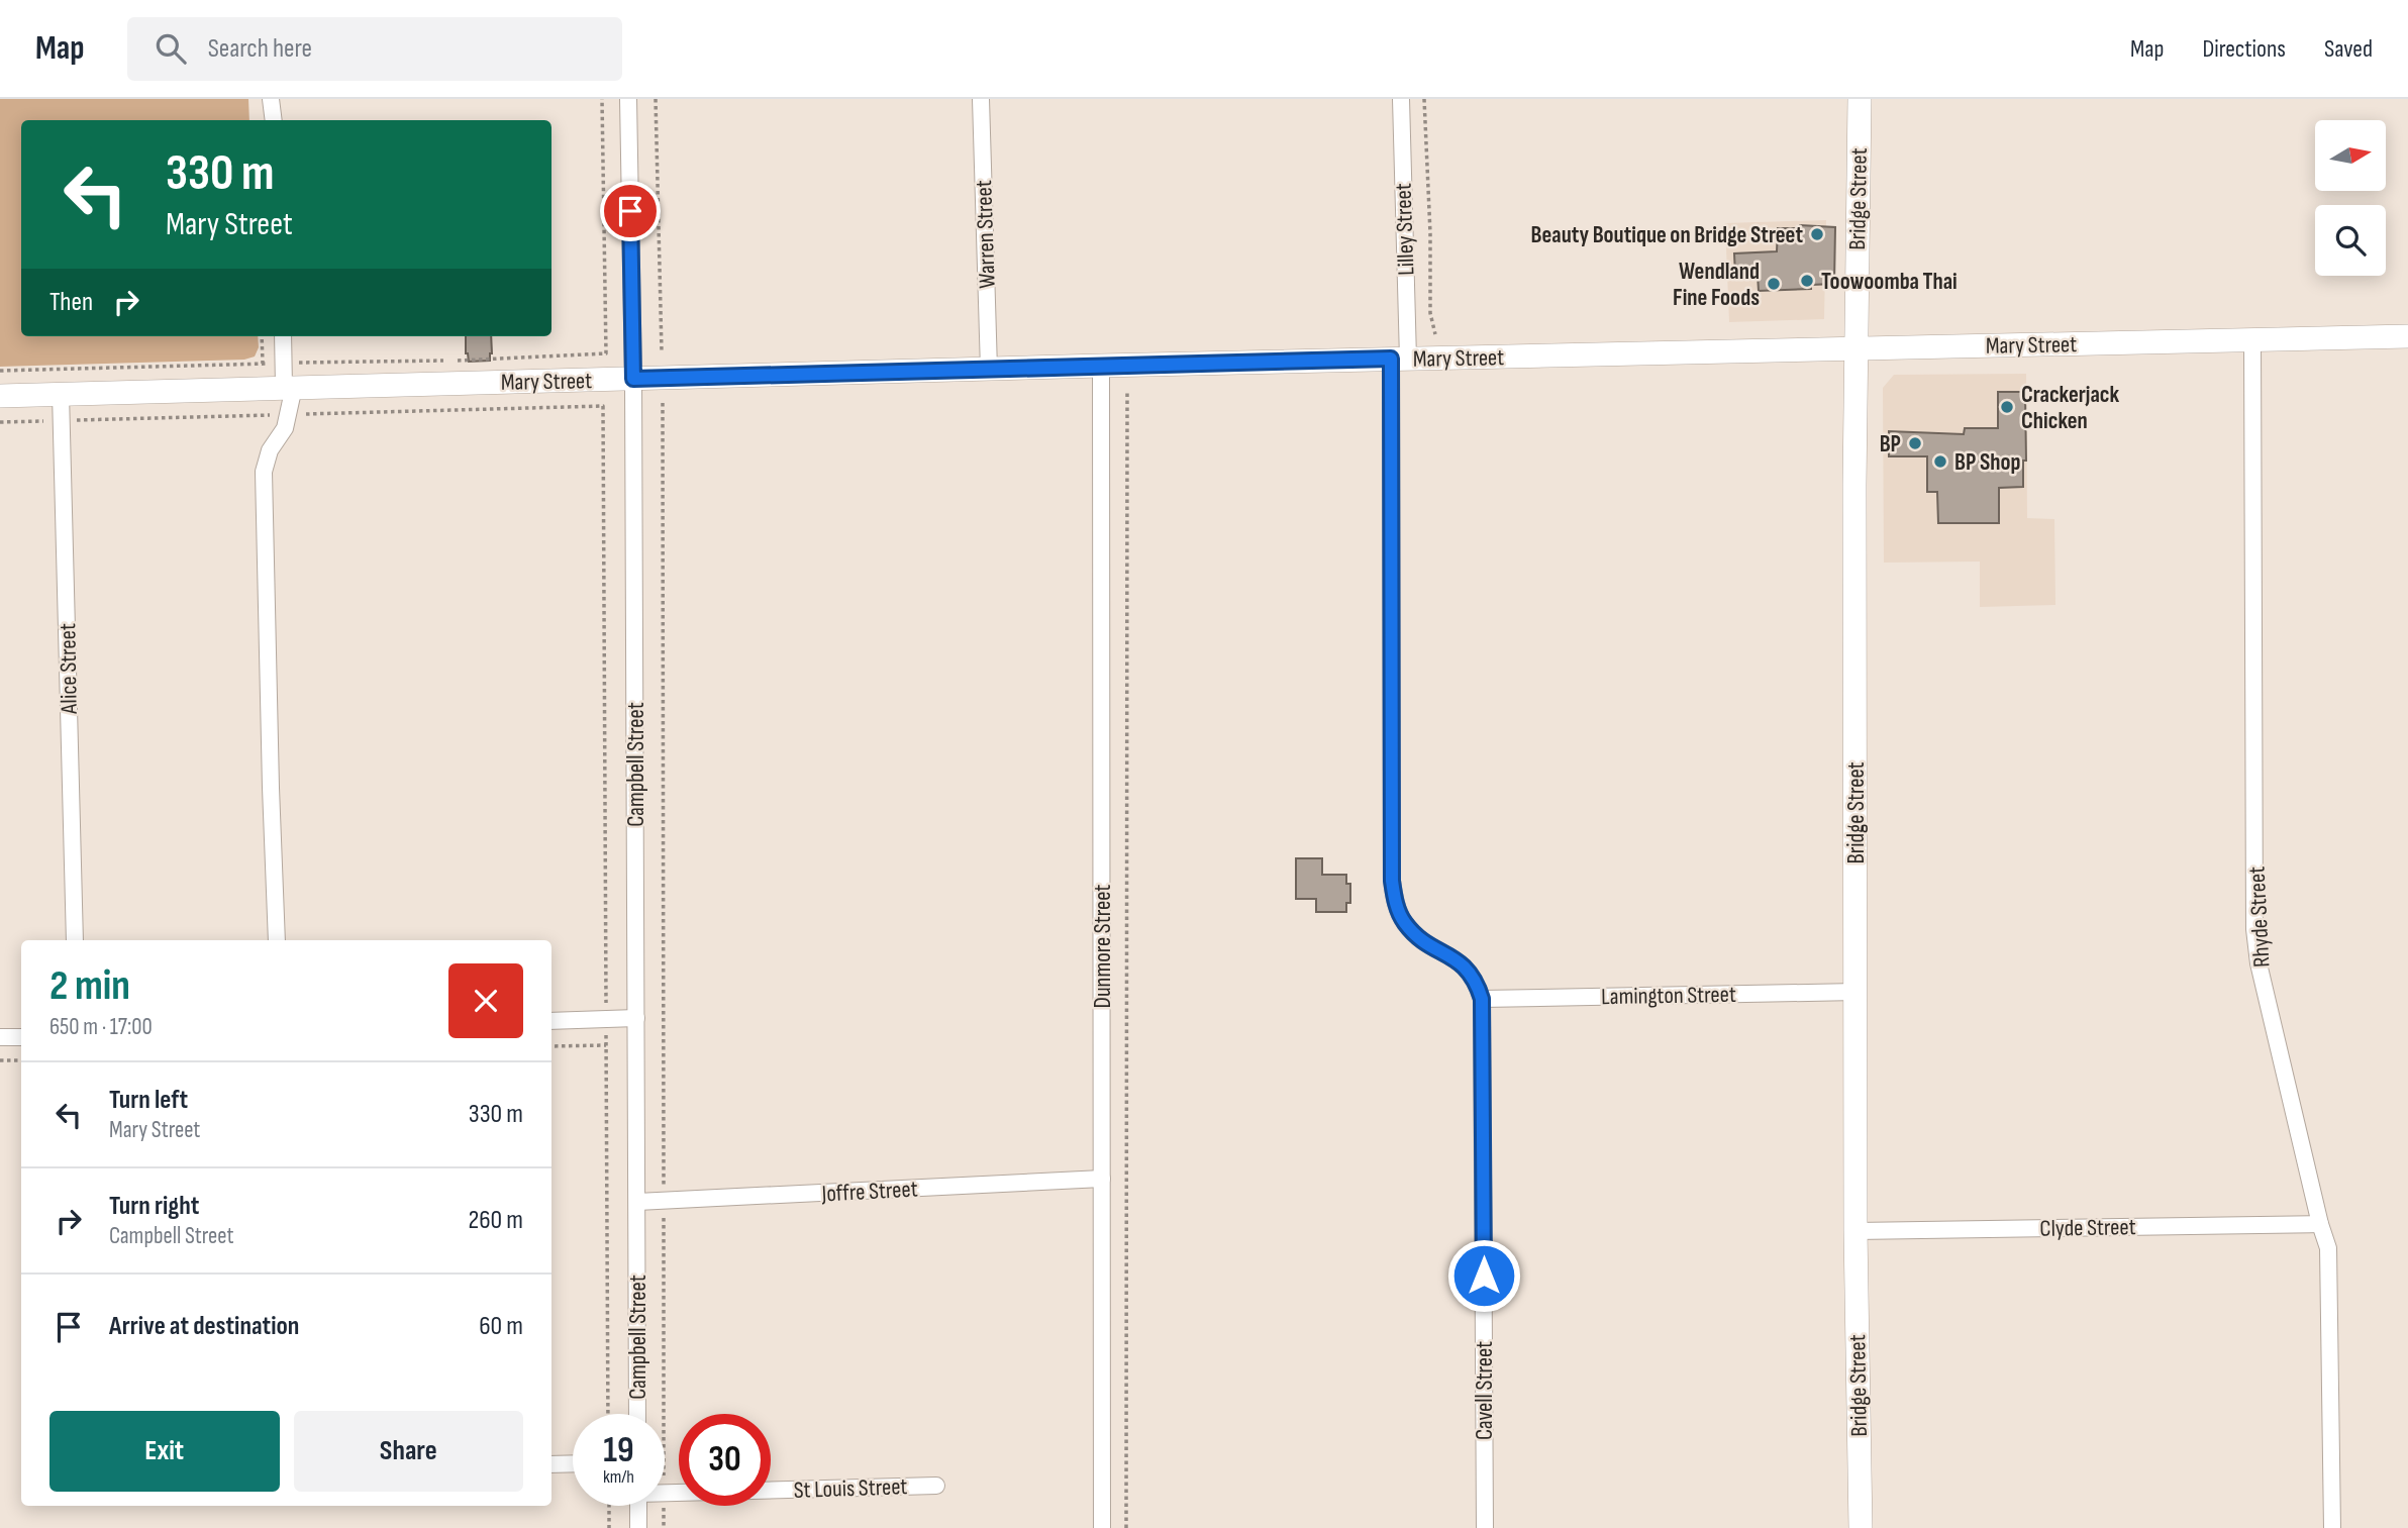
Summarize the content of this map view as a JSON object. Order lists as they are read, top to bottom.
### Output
{
  "streets": {
    "street": [
      "Bridge Street",
      "Lilley Street",
      "Warren Street",
      "Mary Street",
      "Alice Street",
      "Campbell Street",
      "Rhyde Street",
      "Dunmore Street",
      "Lamington Street",
      "Joffre Street",
      "Clyde Street",
      "Cavell Street",
      "St Louis Street"
    ]
  },
  "crossings": [
    ["Bridge Street", "Mary Street"],
    ["Bridge Street", "Lamington Street"],
    ["Bridge Street", "Clyde Street"],
    ["Lilley Street", "Mary Street"],
    ["Lilley Street", "Cavell Street"],
    ["Warren Street", "Mary Street"],
    ["Mary Street", "Alice Street"],
    ["Mary Street", "Campbell Street"],
    ["Mary Street", "Rhyde Street"],
    ["Mary Street", "Dunmore Street"],
    ["Mary Street", "Cavell Street"],
    ["Campbell Street", "Joffre Street"],
    ["Rhyde Street", "Clyde Street"],
    ["Dunmore Street", "Joffre Street"],
    ["Lamington Street", "Cavell Street"]
  ],
  "places": [
    "Beauty Boutique on Bridge Street",
    "Toowoomba Thai",
    "Wendland Fine Foods",
    "Crackerjack Chicken",
    "BP",
    "BP Shop"
  ],
  "north": "right",
  "page": {
    "header": "Map",
    "search": "Search here",
    "nav": ["Map", "Directions", "Saved"],
    "turn": ["330 m", "Mary Street"],
    "then": "Then",
    "heading": ["2 min", "650 m · 17:00"],
    "list": [
      {
        "name": "Turn left",
        "note": "Mary Street",
        "value": "330 m"
      },
      {
        "name": "Turn right",
        "note": "Campbell Street",
        "value": "260 m"
      },
      {
        "name": "Arrive at destination",
        "value": "60 m"
      }
    ],
    "buttons": ["Exit", "Share"],
    "speed": "19 km/h",
    "limit": "30"
  }
}
